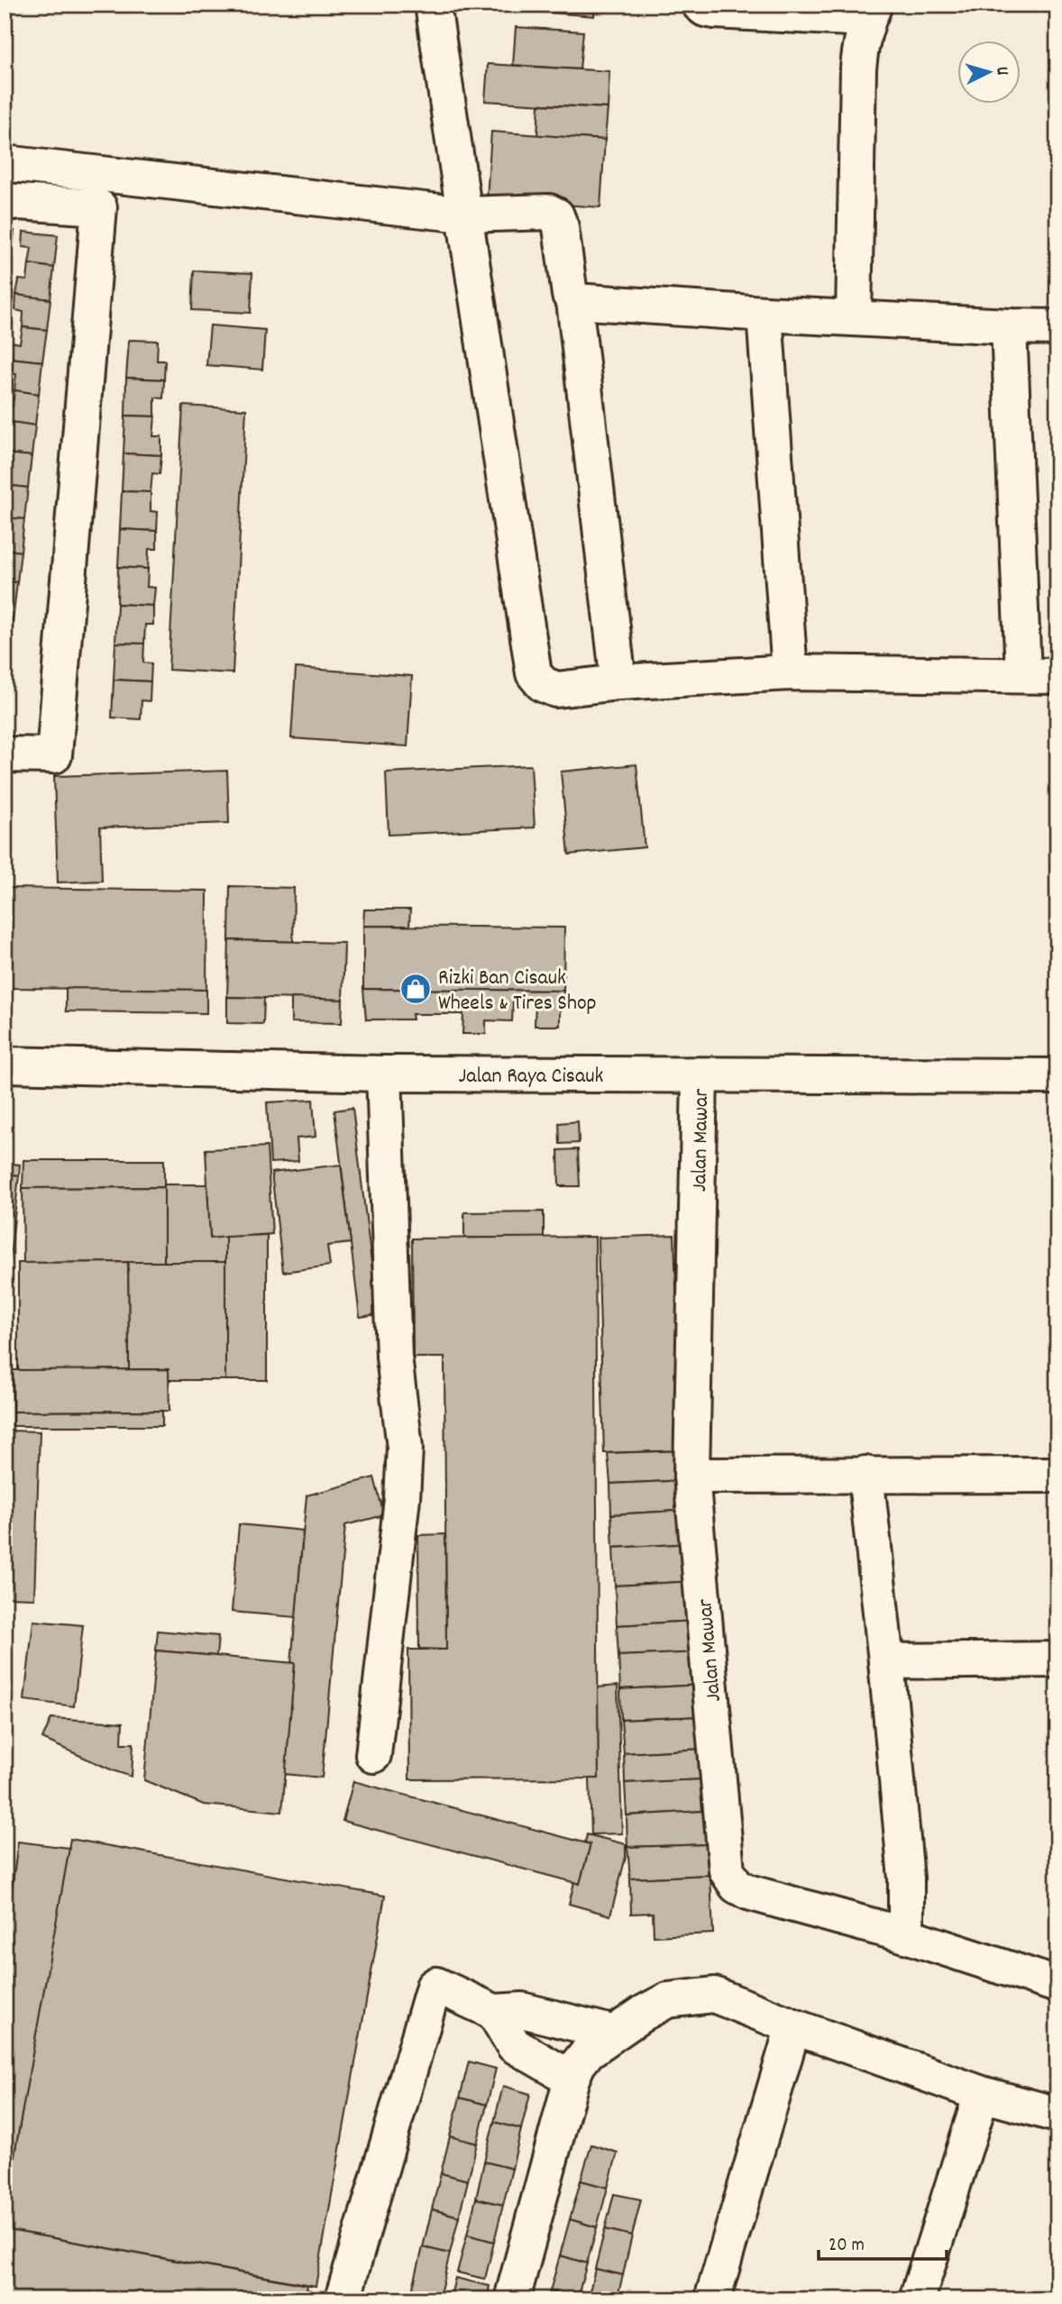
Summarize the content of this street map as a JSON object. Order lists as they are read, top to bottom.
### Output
{
  "streets": {
    "street": ["Jalan Raya Cisauk", "Jalan Mawar"]
  },
  "crossings": [
    ["Jalan Raya Cisauk", "Jalan Mawar"]
  ],
  "places": {
    "shop": ["Rizki Ban Cisauk Wheels & Tires Shop"]
  },
  "scale_bar": "20 m",
  "north": "right"
}
